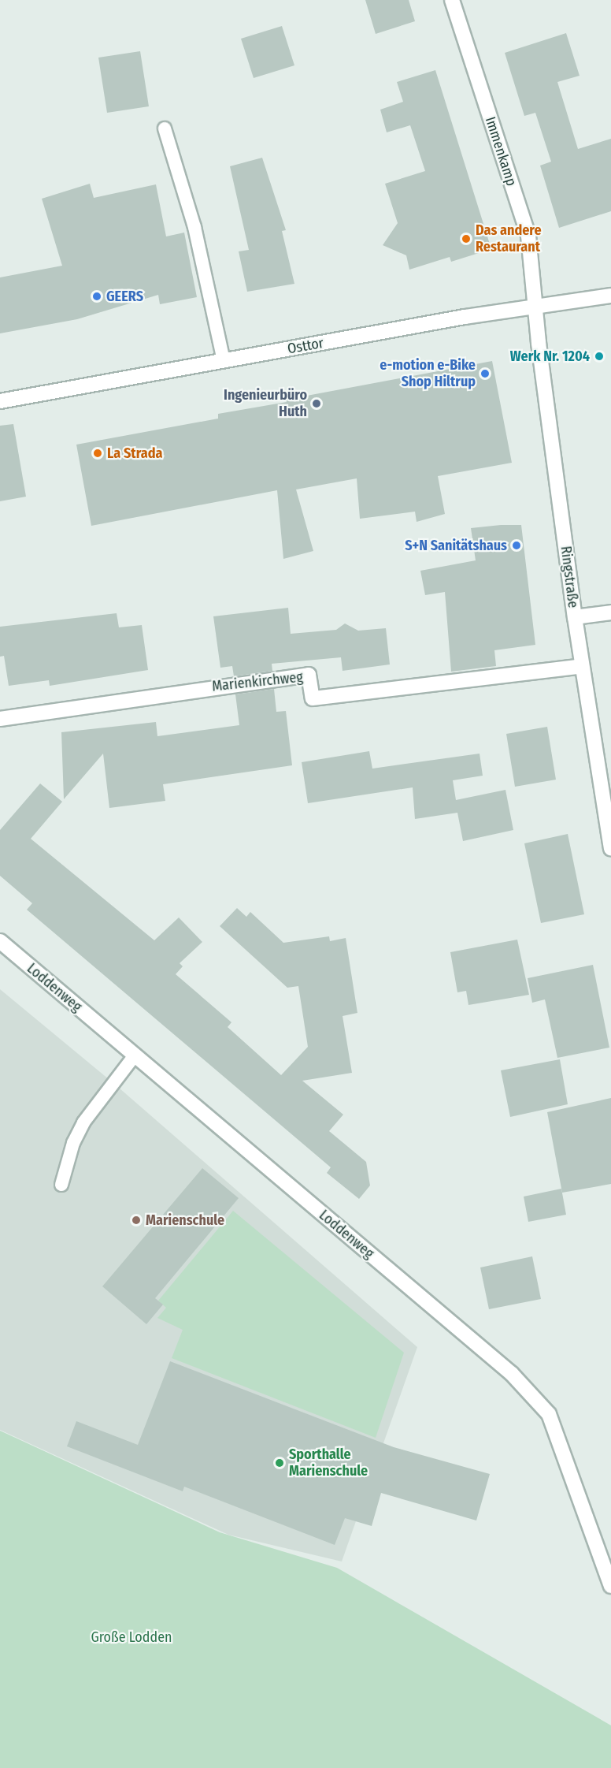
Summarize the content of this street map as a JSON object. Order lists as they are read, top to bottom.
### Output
{
  "streets": {
    "street": [
      "Immenkamp",
      "Osttor",
      "Ringstraße",
      "Marienkirchweg",
      "Loddenweg"
    ]
  },
  "crossings": [
    ["Immenkamp", "Osttor"],
    ["Immenkamp", "Ringstraße"],
    ["Osttor", "Ringstraße"],
    ["Ringstraße", "Marienkirchweg"]
  ],
  "parks": ["Große Lodden"],
  "places": [
    "Das andere Restaurant",
    "GEERS",
    "Werk Nr. 1204",
    "e-motion e-Bike Shop Hiltrup",
    "Ingenieurbüro Huth",
    "La Strada",
    "S+N Sanitätshaus",
    "Marienschule",
    "Sporthalle Marienschule"
  ]
}
